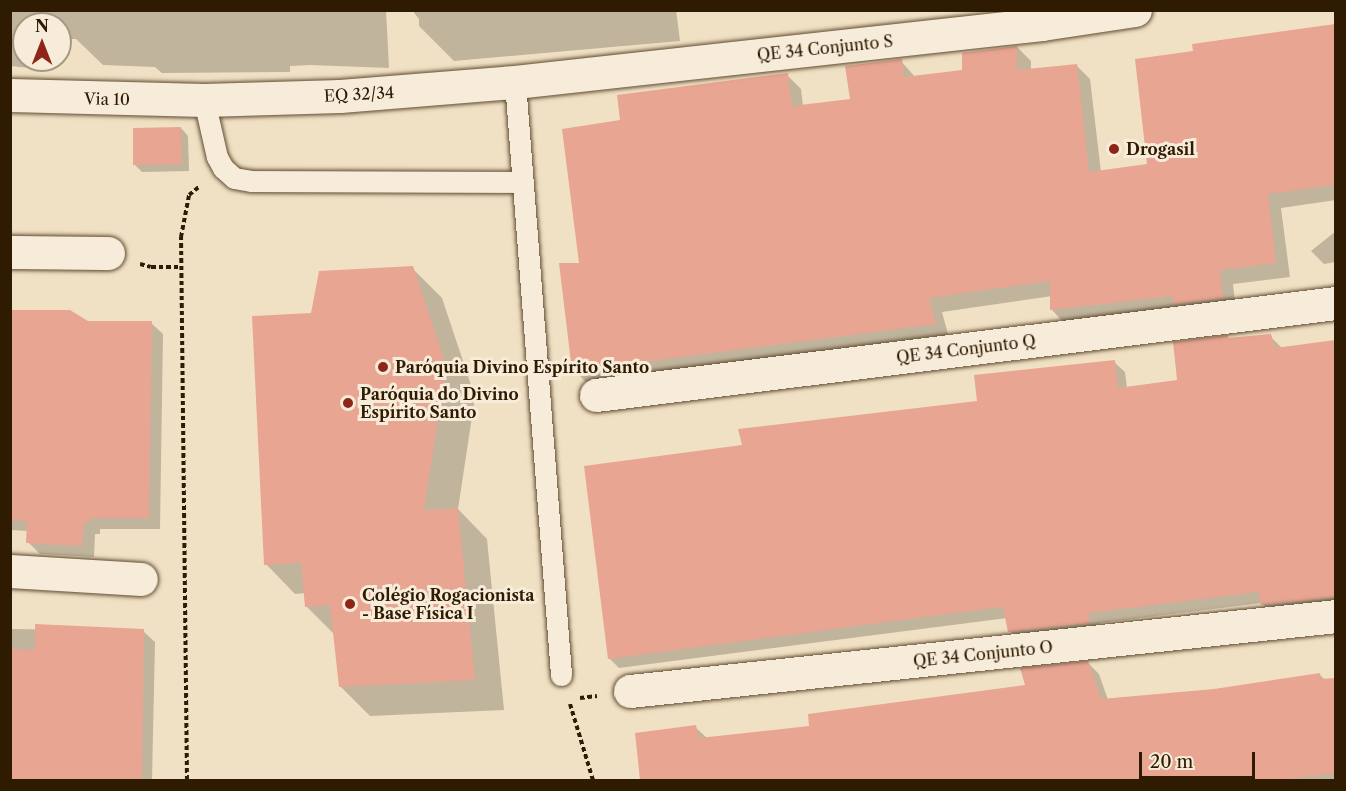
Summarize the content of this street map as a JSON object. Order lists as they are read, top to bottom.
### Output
{
  "streets": {
    "street": [
      "QE 34 Conjunto S",
      "EQ 32/34",
      "Via 10",
      "QE 34 Conjunto Q",
      "QE 34 Conjunto O"
    ]
  },
  "crossings": [
    ["QE 34 Conjunto S", "EQ 32/34"],
    ["EQ 32/34", "Via 10"]
  ],
  "places": [
    "Drogasil",
    "Paróquia Divino Espírito Santo",
    "Paróquia do Divino Espírito Santo",
    "Colégio Rogacionista - Base Física I"
  ],
  "scale_bar": "20 m",
  "north": "top"
}
